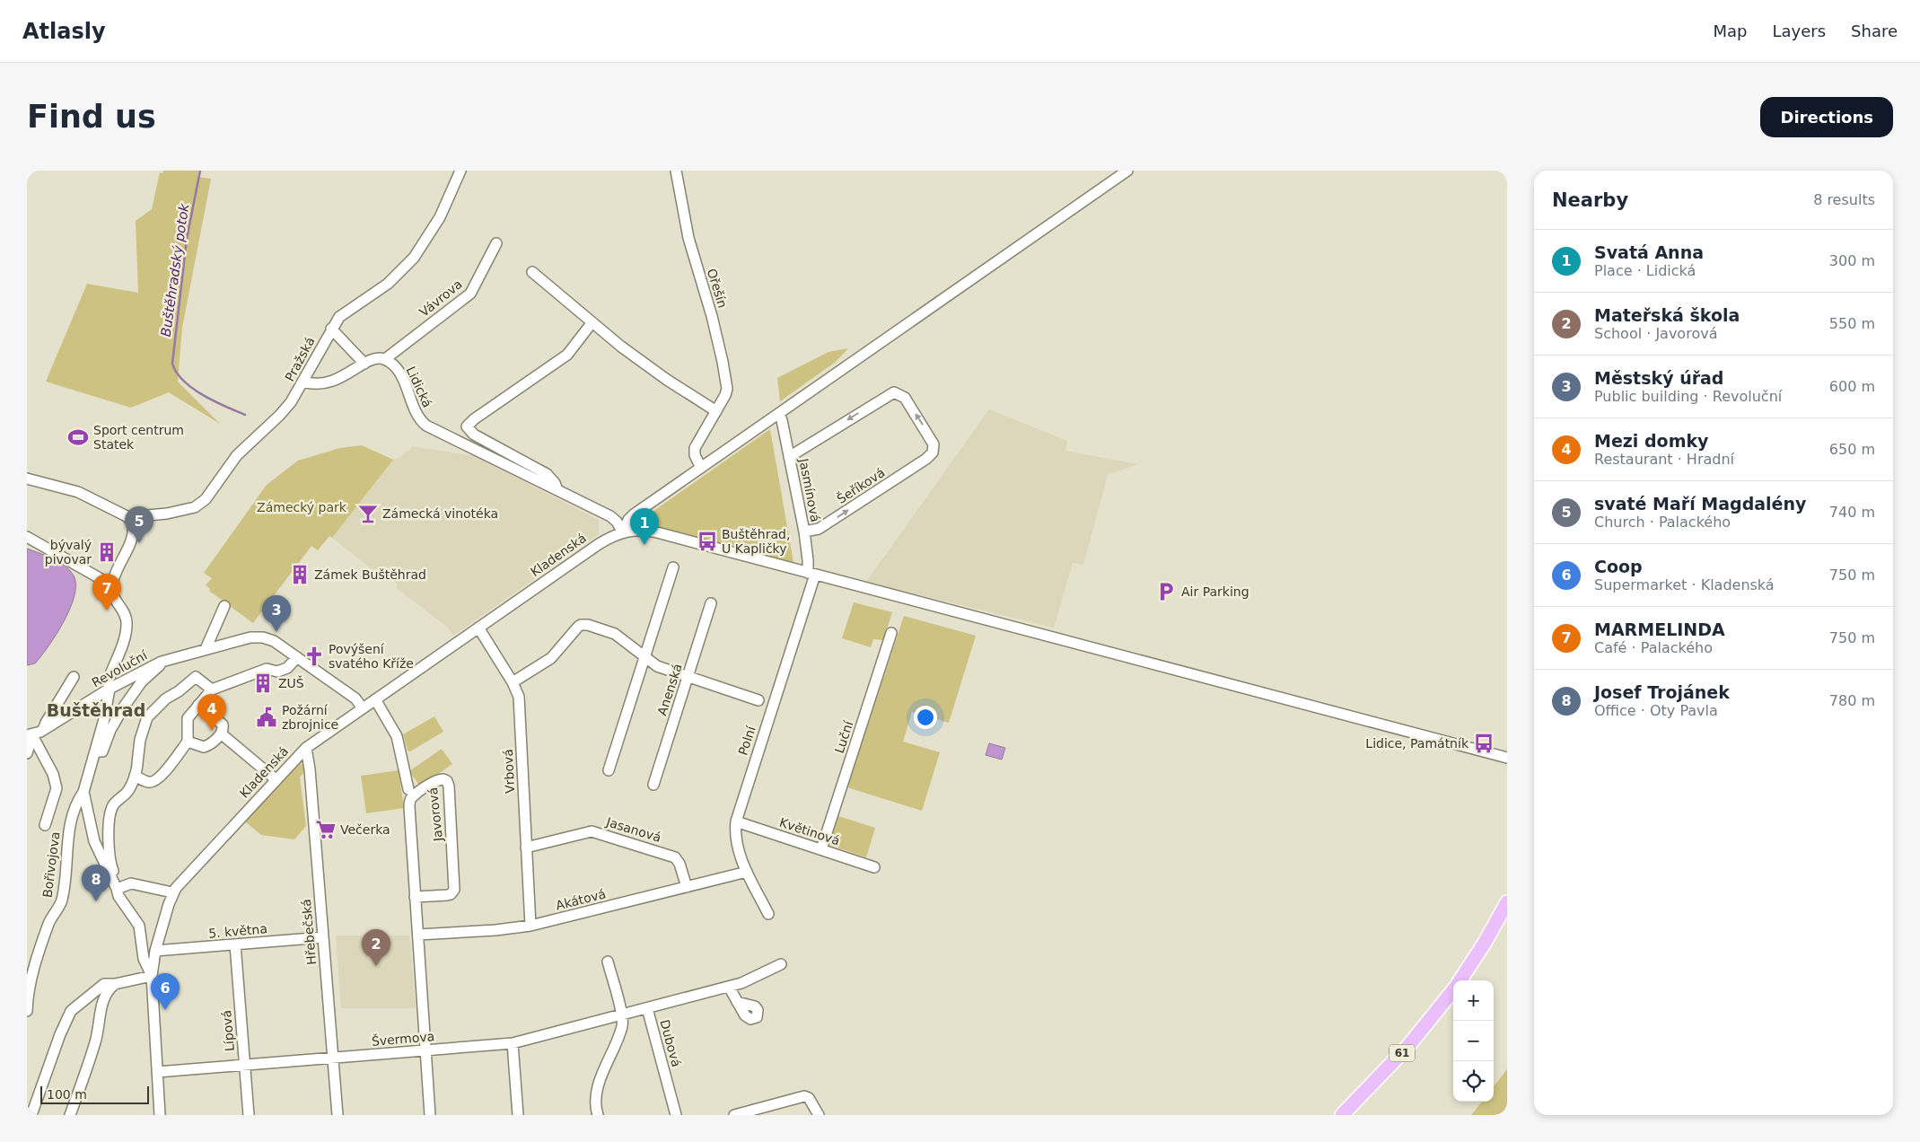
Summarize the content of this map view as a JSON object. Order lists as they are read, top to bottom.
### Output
{
  "streets": {
    "main road": ["61"],
    "street": [
      "Ořešín",
      "Vávrova",
      "Pražská",
      "Lidická",
      "Šeříková",
      "Jasmínová",
      "Kladenská",
      "Revoluční",
      "Anenská",
      "Luční",
      "Polní",
      "Vrbová",
      "Javorová",
      "Jasanová",
      "Květinová",
      "Bořivojova",
      "Akátová",
      "5. května",
      "Hřebečská",
      "Lípová",
      "Švermova",
      "Dubová"
    ]
  },
  "crossings": [
    ["Vávrova", "Lidická"],
    ["Lidická", "Kladenská"],
    ["Šeříková", "Jasmínová"],
    ["Jasmínová", "Polní"],
    ["Kladenská", "Revoluční"],
    ["Kladenská", "Vrbová"],
    ["Kladenská", "Javorová"],
    ["Kladenská", "5. května"],
    ["Kladenská", "Hřebečská"],
    ["Kladenská", "Švermova"],
    ["Revoluční", "Bořivojova"],
    ["Luční", "Květinová"],
    ["Polní", "Květinová"],
    ["Polní", "Akátová"],
    ["Vrbová", "Jasanová"],
    ["Vrbová", "Akátová"],
    ["Javorová", "Akátová"],
    ["Javorová", "Švermova"],
    ["Jasanová", "Akátová"],
    ["5. května", "Hřebečská"],
    ["5. května", "Lípová"],
    ["Hřebečská", "Švermova"],
    ["Lípová", "Švermova"],
    ["Švermova", "Dubová"]
  ],
  "districts": ["Buštěhrad"],
  "water": ["Buštěhradský potok"],
  "parks": ["Zámecký park"],
  "places": {
    "sports": ["Sport centrum Statek"],
    "bar": ["Zámecká vinotéka"],
    "bus stop": ["Buštěhrad, U Kapličky", "Lidice, Památník"],
    "building": ["bývalý pivovar", "Zámek Buštěhrad", "ZUŠ"],
    "parking": ["Air Parking"],
    "church": ["Povýšení svatého Kříže"],
    "public building": ["Požární zbrojnice"],
    "supermarket": ["Večerka"]
  },
  "scale_bar": "100 m",
  "page": {
    "header": "Atlasly",
    "nav": ["Map", "Layers", "Share"],
    "buttons": "Directions",
    "title": "Find us",
    "heading": ["Nearby", "8 results"],
    "list": [
      {
        "mark": "1",
        "name": "Svatá Anna",
        "note": "Place · Lidická",
        "value": "300 m"
      },
      {
        "mark": "2",
        "name": "Mateřská škola",
        "note": "School · Javorová",
        "value": "550 m"
      },
      {
        "mark": "3",
        "name": "Městský úřad",
        "note": "Public building · Revoluční",
        "value": "600 m"
      },
      {
        "mark": "4",
        "name": "Mezi domky",
        "note": "Restaurant · Hradní",
        "value": "650 m"
      },
      {
        "mark": "5",
        "name": "svaté Maří Magdalény",
        "note": "Church · Palackého",
        "value": "740 m"
      },
      {
        "mark": "6",
        "name": "Coop",
        "note": "Supermarket · Kladenská",
        "value": "750 m"
      },
      {
        "mark": "7",
        "name": "MARMELINDA",
        "note": "Café · Palackého",
        "value": "750 m"
      },
      {
        "mark": "8",
        "name": "Josef Trojánek",
        "note": "Office · Oty Pavla",
        "value": "780 m"
      }
    ],
    "pins": [
      "5",
      "1",
      "7",
      "3",
      "4",
      "8",
      "2",
      "6"
    ],
    "map_buttons": ["+", "−"],
    "scale": "100 m"
  }
}
